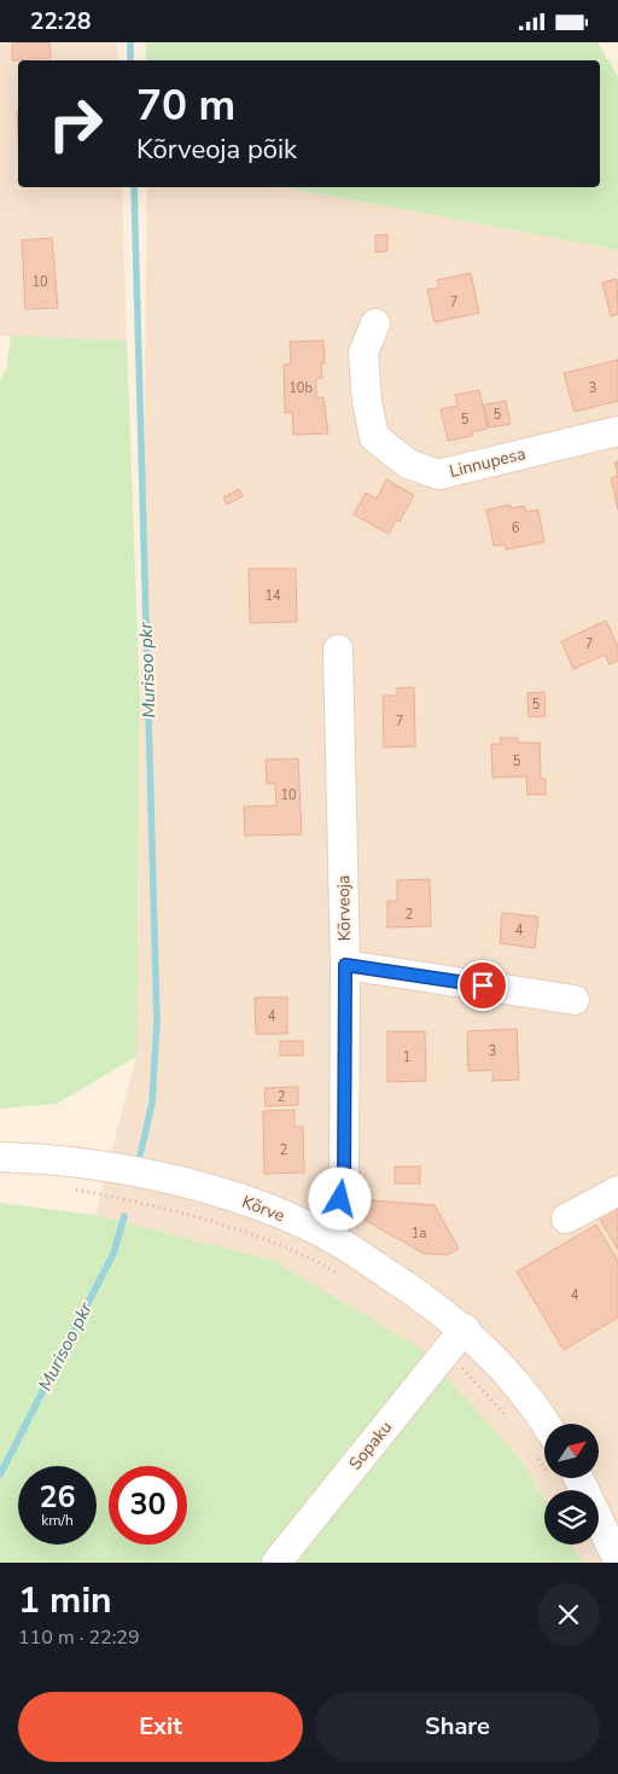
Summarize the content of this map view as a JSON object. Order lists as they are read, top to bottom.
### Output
{
  "streets": {
    "street": [
      "Linnupesa",
      "Kõrveoja",
      "Kõrve",
      "Sopaku"
    ]
  },
  "crossings": [
    ["Kõrveoja", "Kõrve"],
    ["Kõrve", "Sopaku"]
  ],
  "water": ["Murisoo pkr"],
  "house_numbers": [
    "10",
    "7",
    "10b",
    "3",
    "5",
    "5",
    "6",
    "14",
    "7",
    "5",
    "7",
    "5",
    "10",
    "2",
    "4",
    "4",
    "3",
    "1",
    "2",
    "2",
    "1a",
    "4"
  ],
  "north": "top right",
  "page": {
    "status": "22:28",
    "turn": ["70 m", "Kõrveoja põik"],
    "speed": "26 km/h",
    "limit": "30",
    "heading": ["1 min", "110 m · 22:29"],
    "buttons": ["Exit", "Share"]
  }
}
